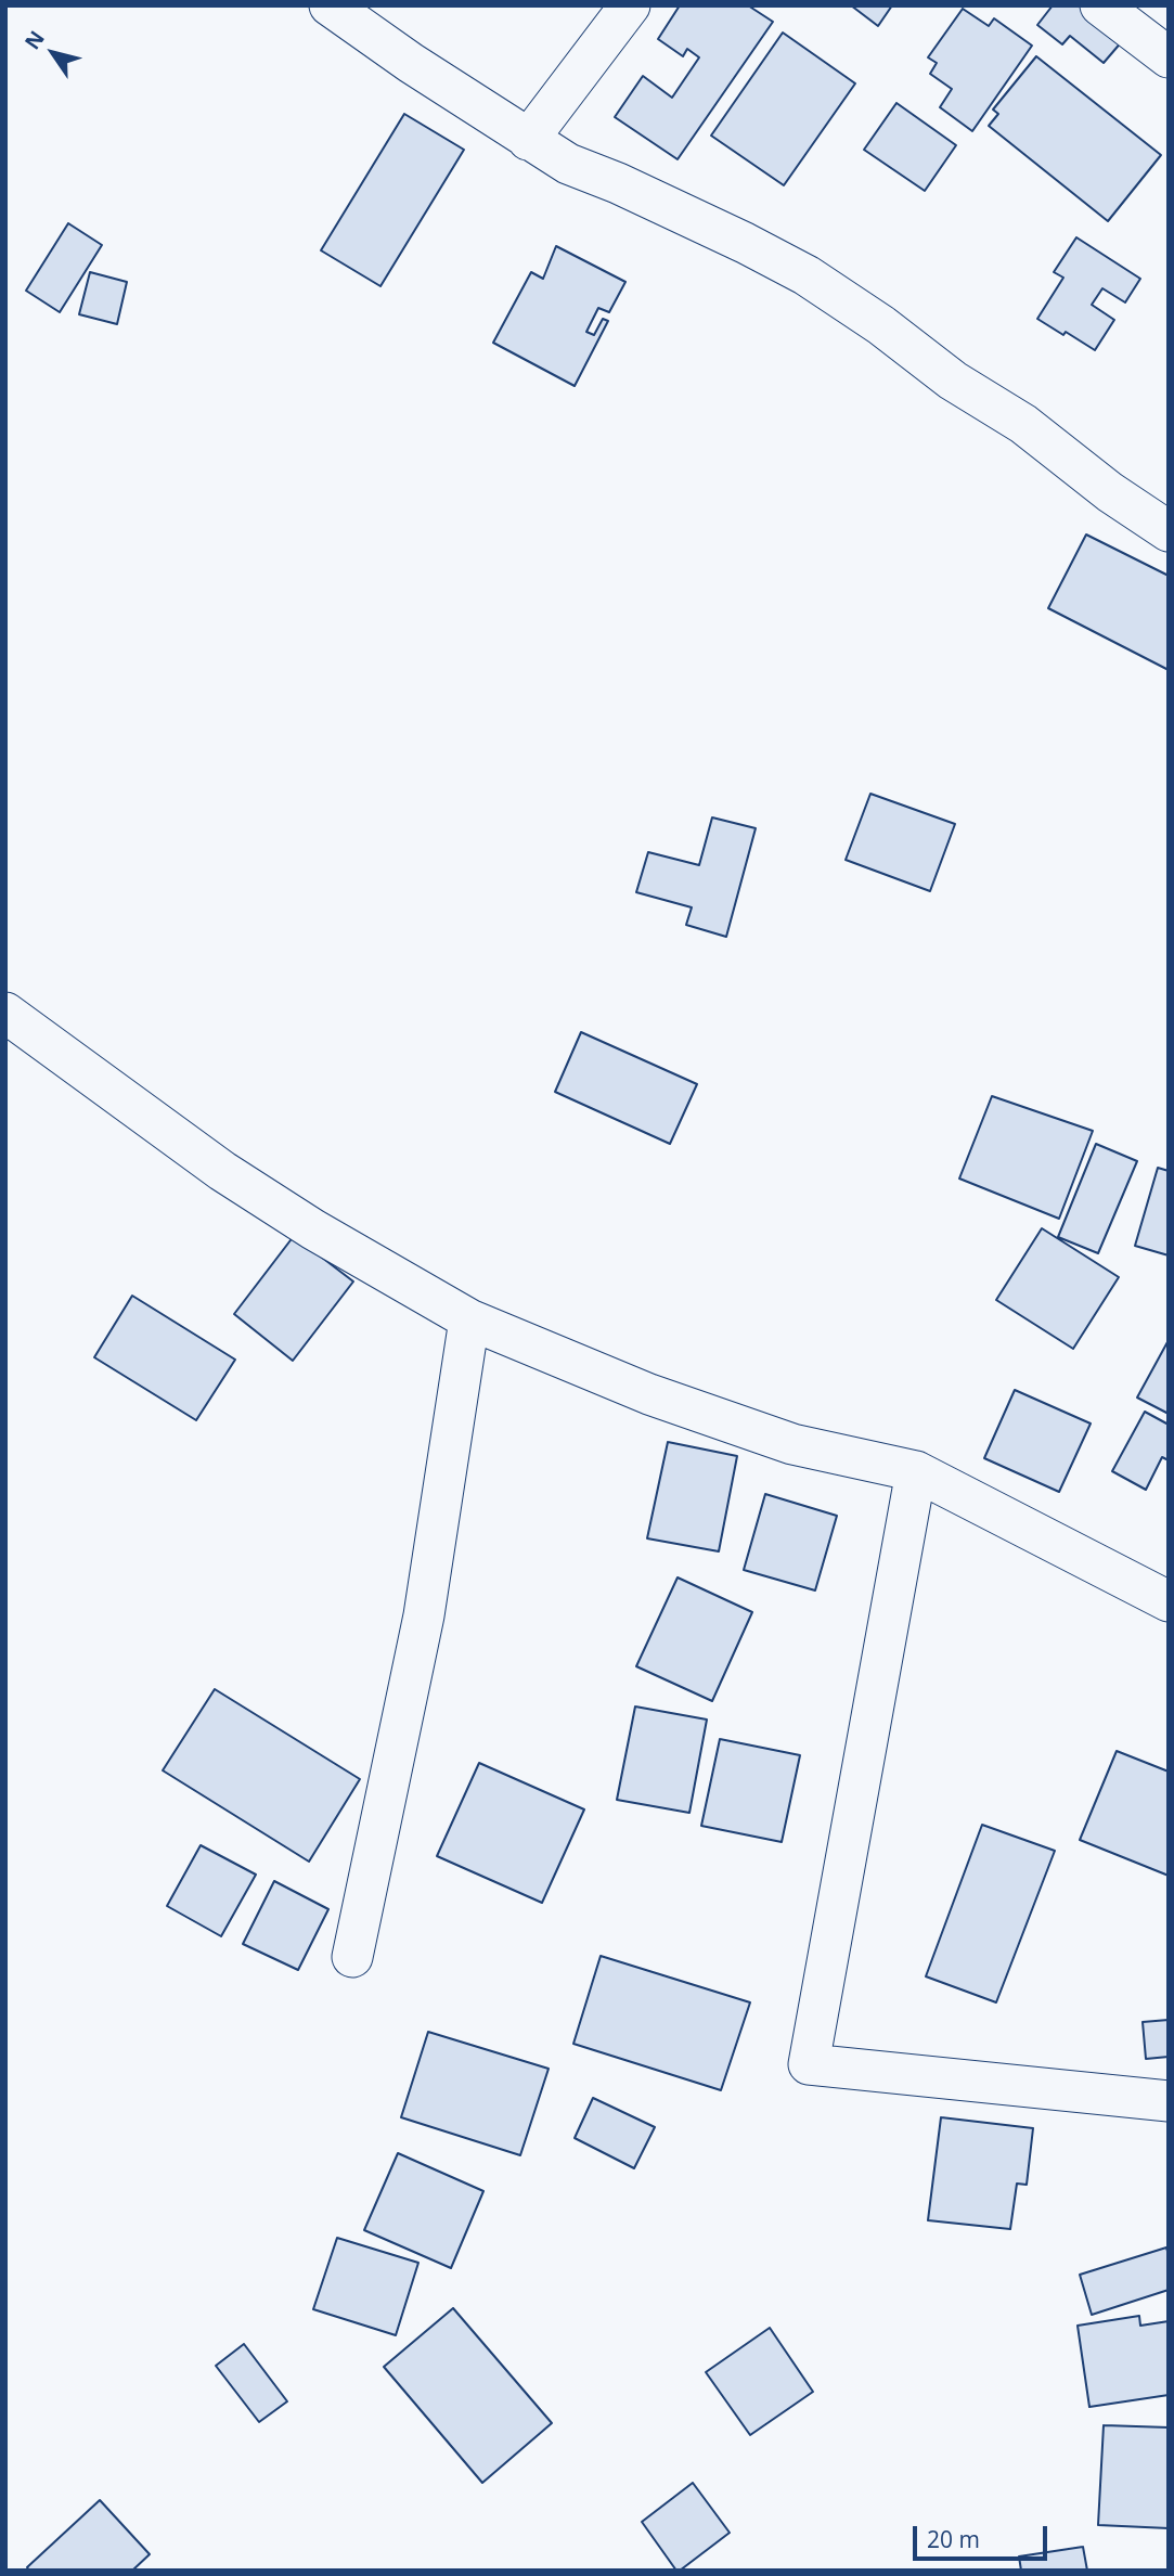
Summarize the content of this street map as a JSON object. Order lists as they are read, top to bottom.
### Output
{
  "scale_bar": "20 m",
  "north": "top left"
}
